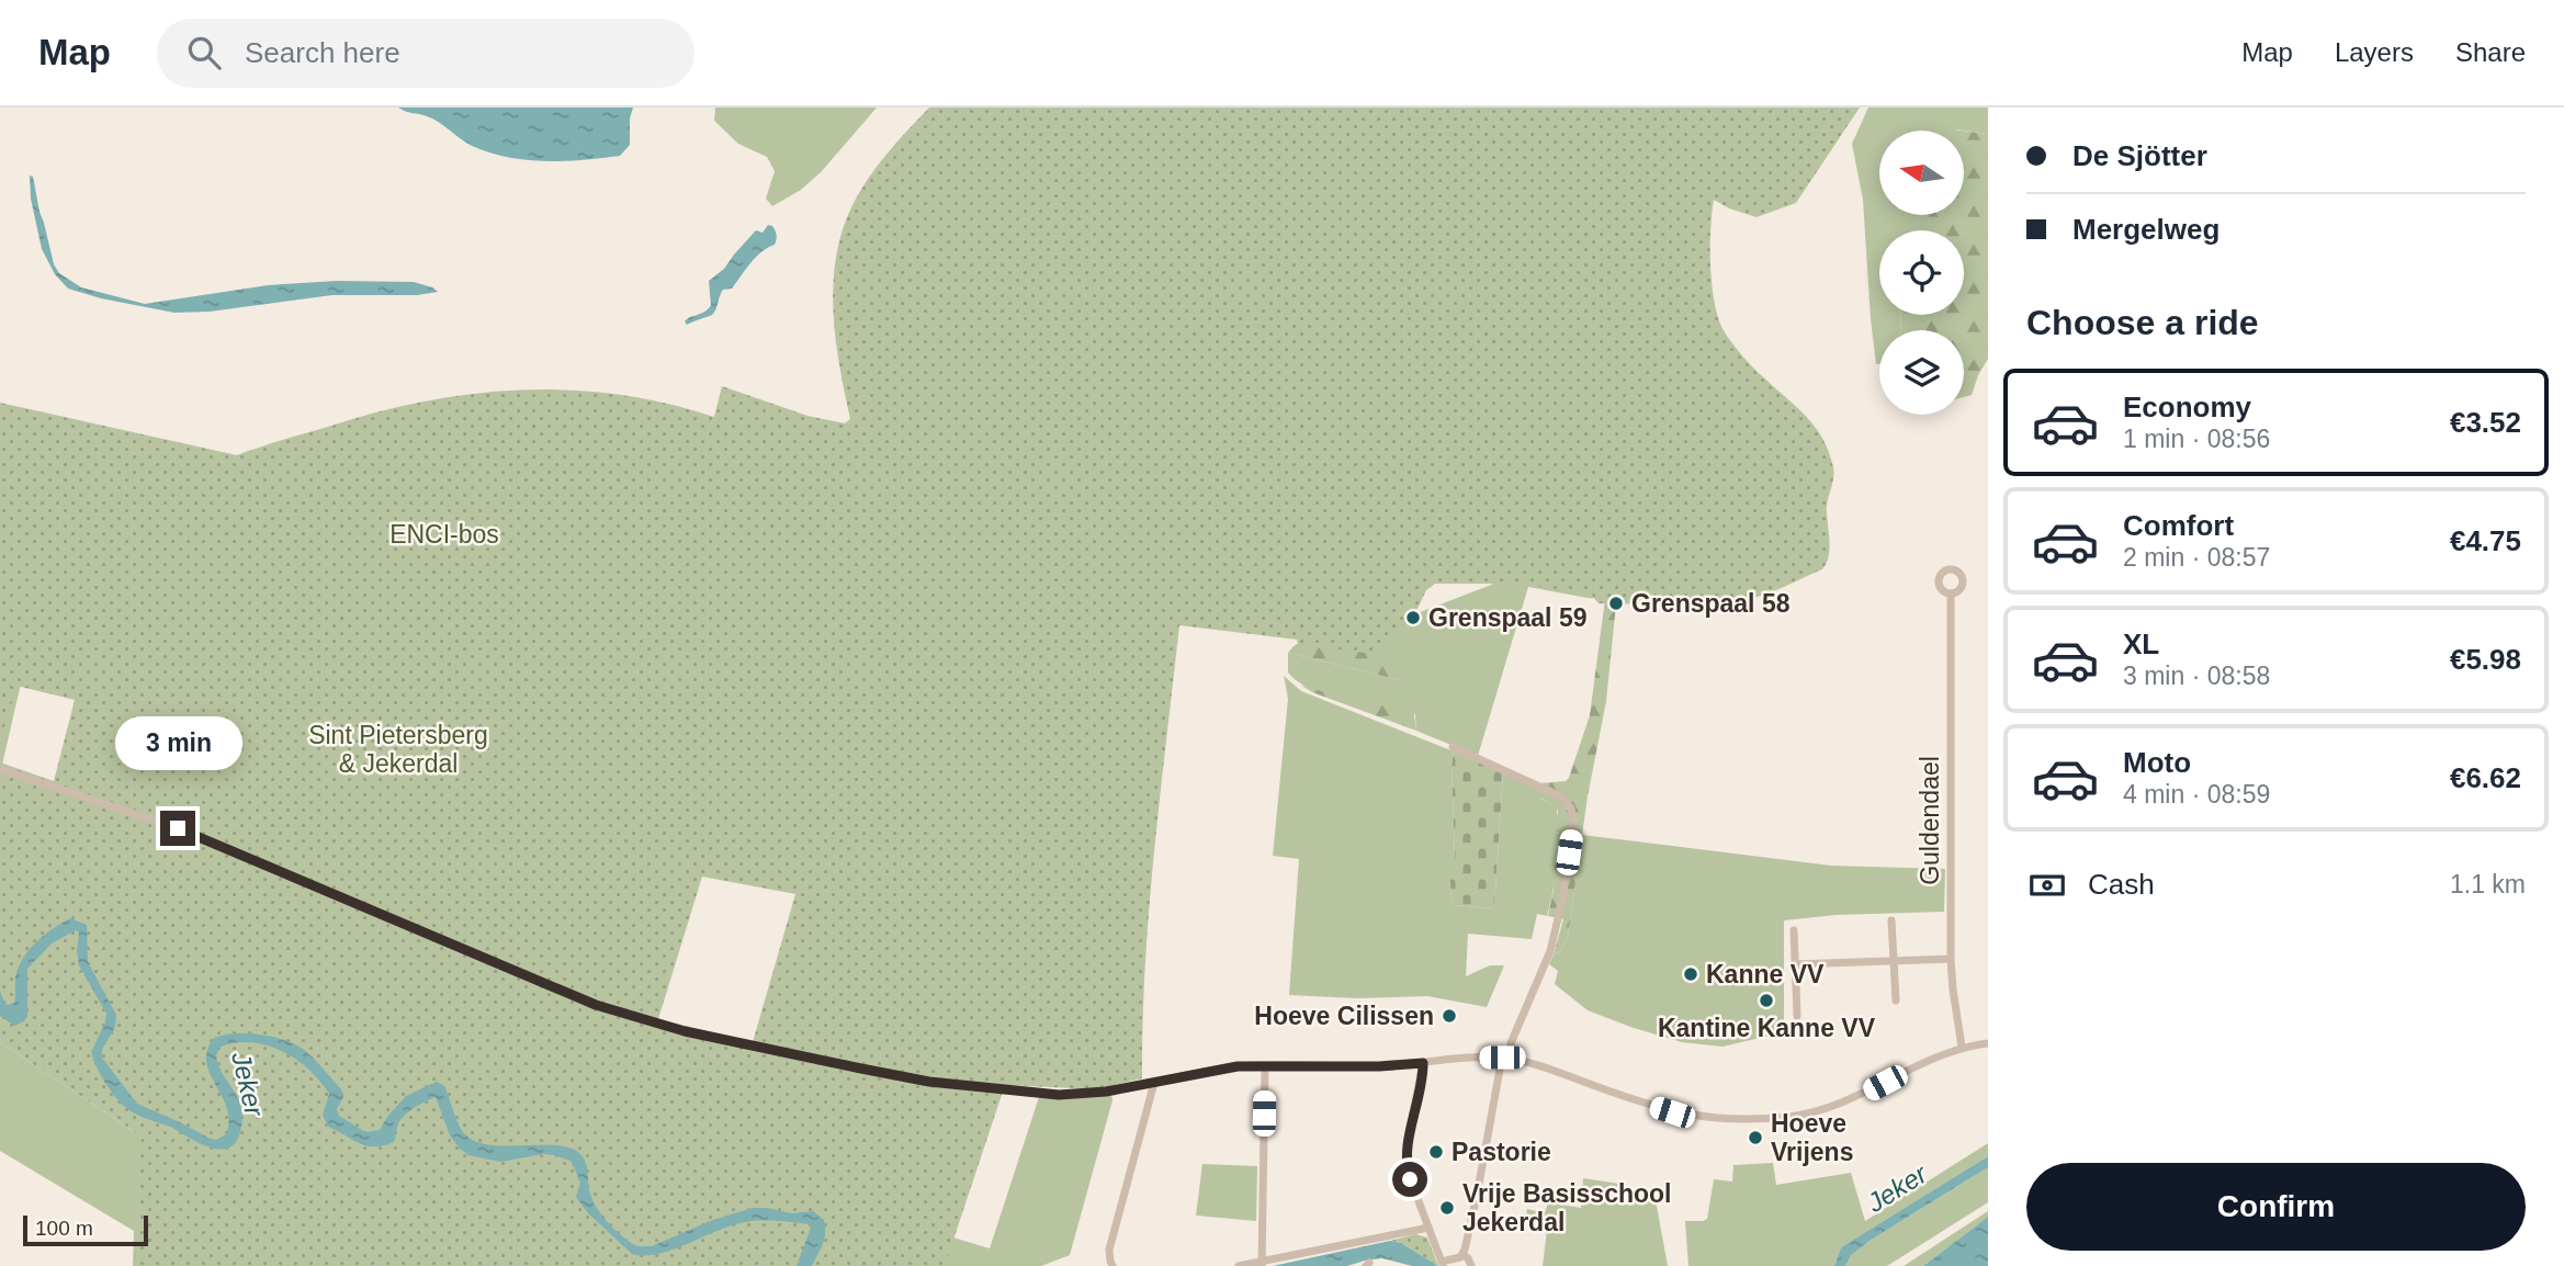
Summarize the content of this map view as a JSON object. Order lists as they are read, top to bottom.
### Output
{
  "streets": {
    "street": ["Guldendael"]
  },
  "water": ["Jeker"],
  "parks": ["ENCI-bos", "Sint Pietersberg & Jekerdal"],
  "places": [
    "Grenspaal 58",
    "Grenspaal 59",
    "Kanne VV",
    "Kantine Kanne VV",
    "Hoeve Cilissen",
    "Hoeve Vrijens",
    "Pastorie",
    "Vrije Basisschool Jekerdal"
  ],
  "scale_bar": "100 m",
  "north": "left",
  "page": {
    "header": "Map",
    "search": "Search here",
    "nav": ["Map", "Layers", "Share"],
    "banner": ["De Sjötter", "Mergelweg"],
    "heading": "Choose a ride",
    "list": [
      {
        "name": "Economy",
        "note": "1 min · 08:56",
        "value": "€3.52"
      },
      {
        "name": "Comfort",
        "note": "2 min · 08:57",
        "value": "€4.75"
      },
      {
        "name": "XL",
        "note": "3 min · 08:58",
        "value": "€5.98"
      },
      {
        "name": "Moto",
        "note": "4 min · 08:59",
        "value": "€6.62"
      }
    ],
    "bubble": "3 min",
    "pay": ["Cash", "1.1 km"],
    "buttons": "Confirm",
    "scale": "100 m"
  }
}
